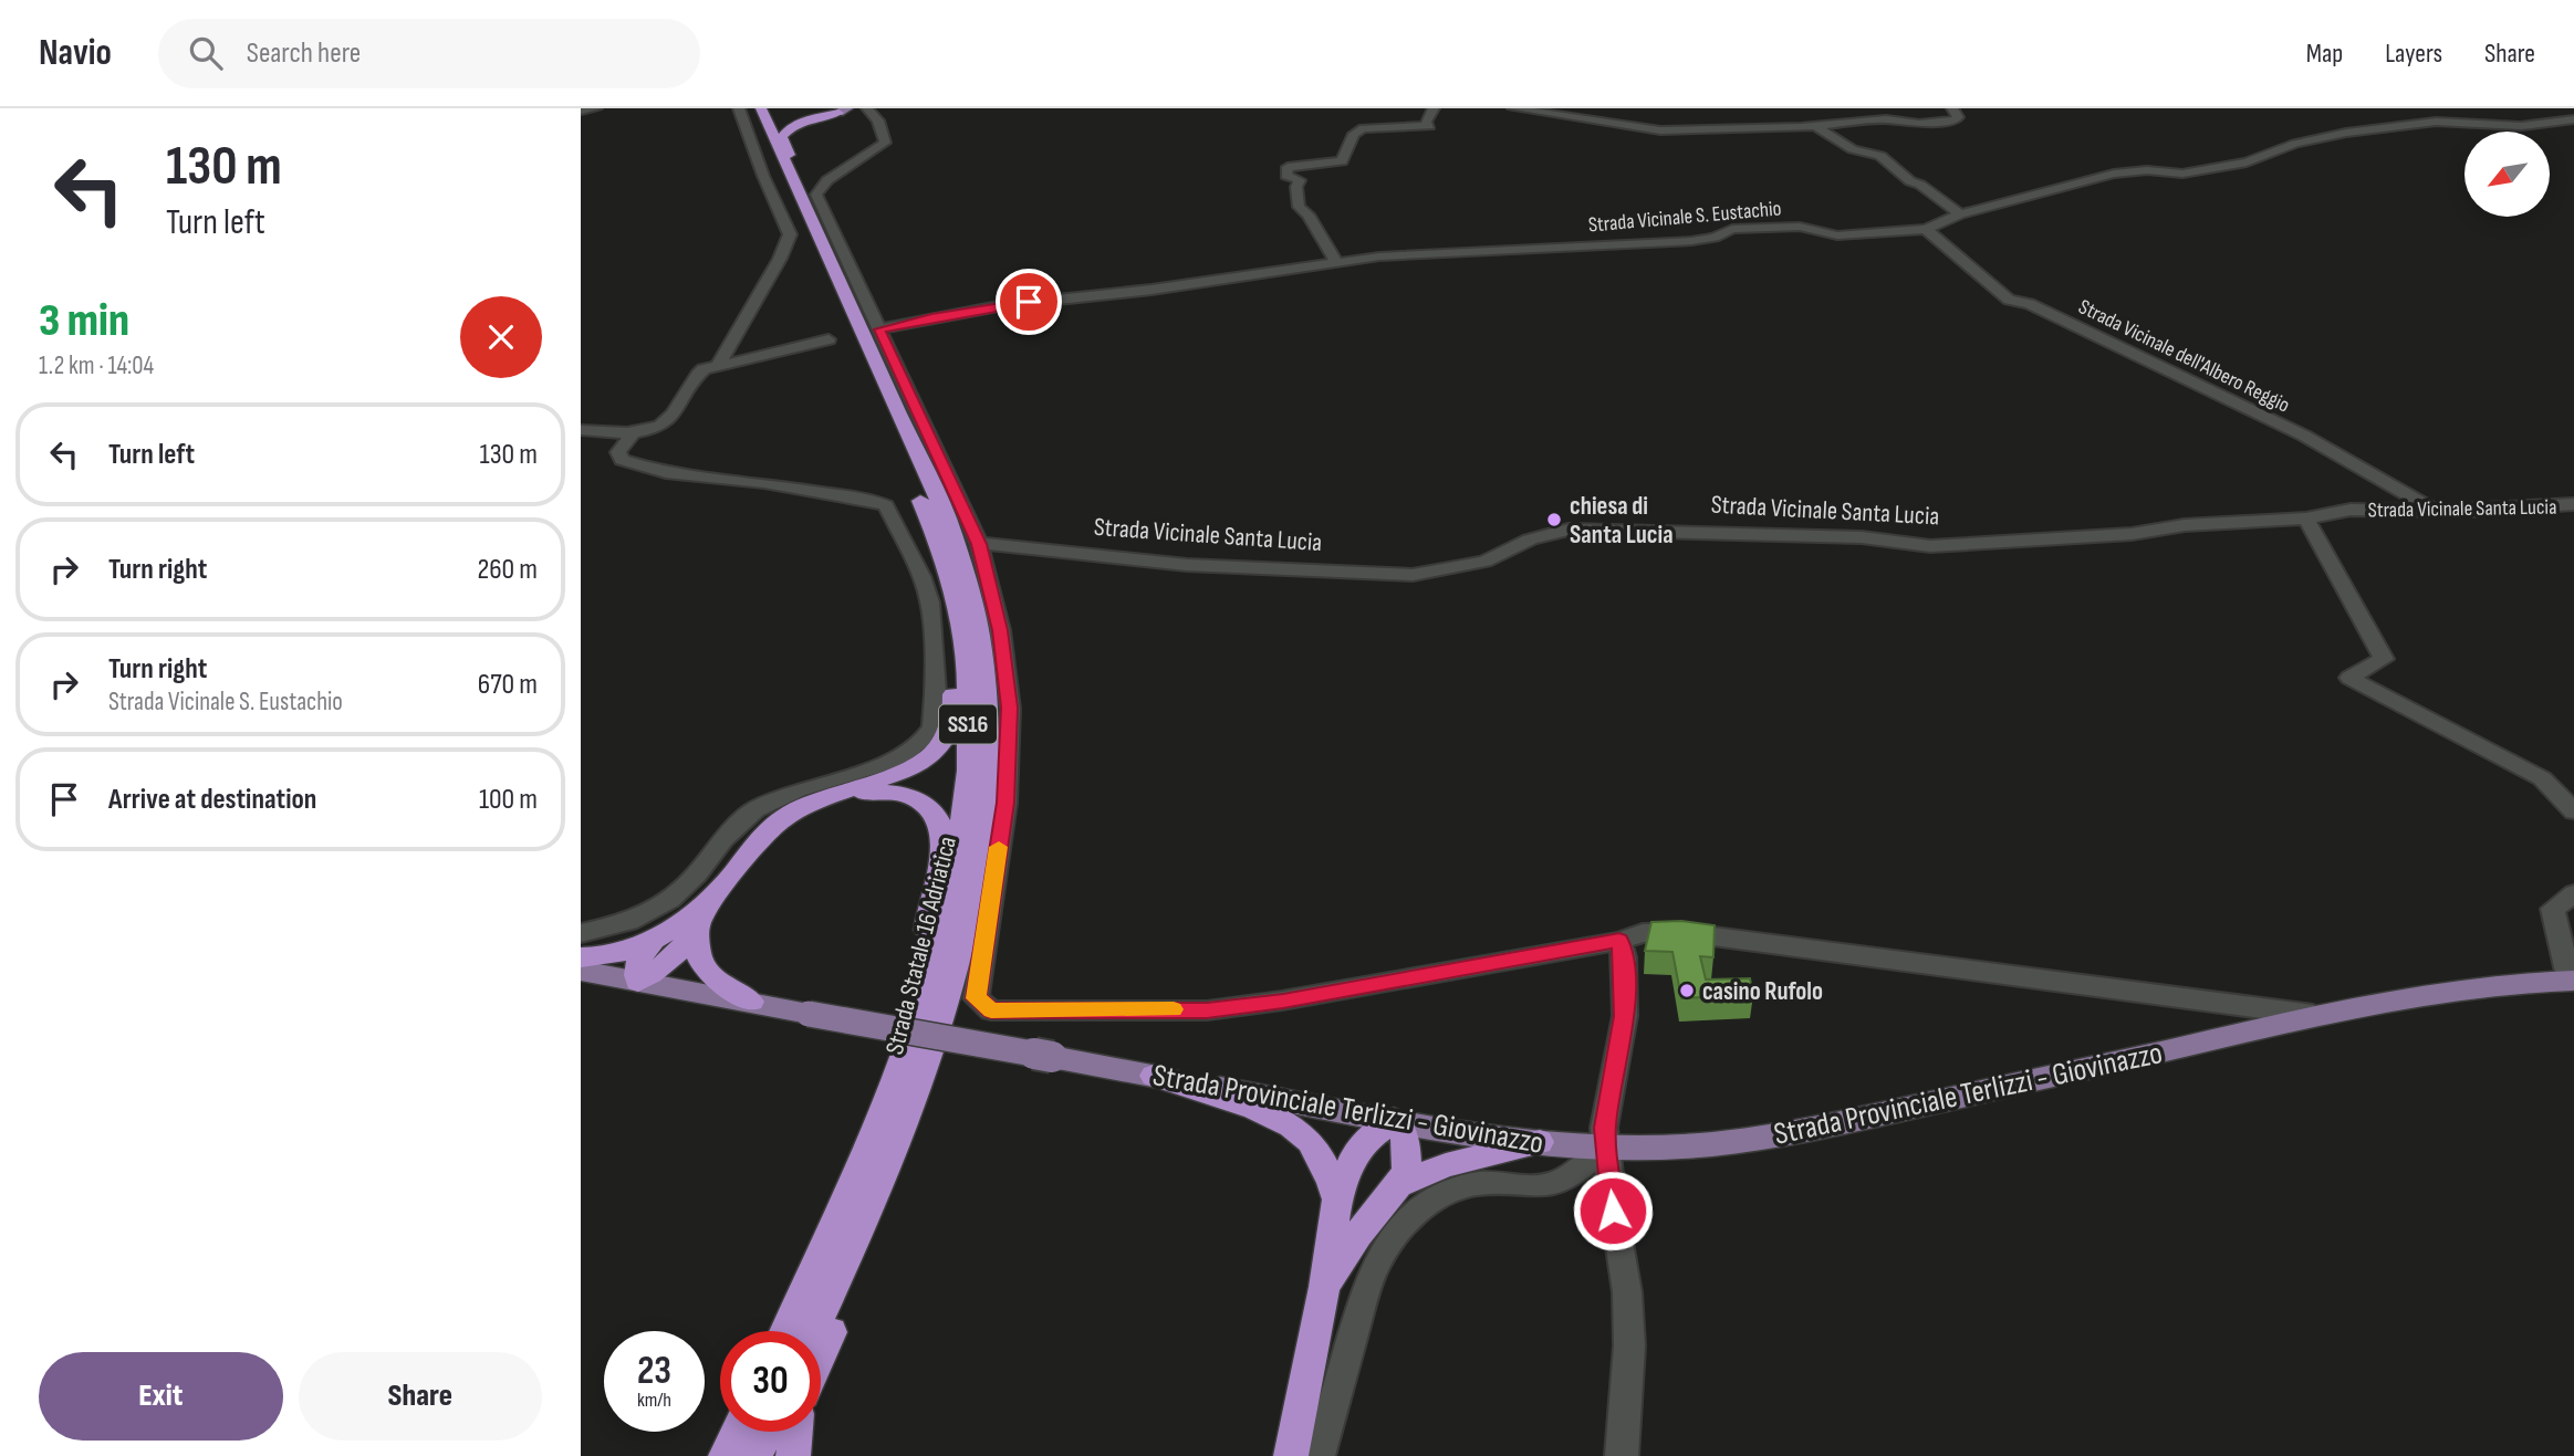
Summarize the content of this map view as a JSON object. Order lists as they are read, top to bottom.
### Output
{
  "streets": {
    "highway": ["SS16", "Strada Statale 16 Adriatica"],
    "main road": ["Strada Provinciale Terlizzi - Giovinazzo"],
    "street": ["Strada Vicinale S. Eustachio", "Strada Vicinale dell'Albero Reggio", "Strada Vicinale Santa Lucia"]
  },
  "crossings": [
    ["Strada Vicinale S. Eustachio", "Strada Vicinale dell'Albero Reggio"],
    ["Strada Vicinale dell'Albero Reggio", "Strada Vicinale Santa Lucia"]
  ],
  "places": ["chiesa di Santa Lucia", "casino Rufolo"],
  "north": "bottom left",
  "page": {
    "header": "Navio",
    "search": "Search here",
    "nav": ["Map", "Layers", "Share"],
    "turn": ["130 m", "Turn left"],
    "heading": ["3 min", "1.2 km · 14:04"],
    "list": [
      {
        "name": "Turn left",
        "value": "130 m"
      },
      {
        "name": "Turn right",
        "value": "260 m"
      },
      {
        "name": "Turn right",
        "note": "Strada Vicinale S. Eustachio",
        "value": "670 m"
      },
      {
        "name": "Arrive at destination",
        "value": "100 m"
      }
    ],
    "speed": "23 km/h",
    "limit": "30",
    "buttons": ["Exit", "Share"]
  }
}
